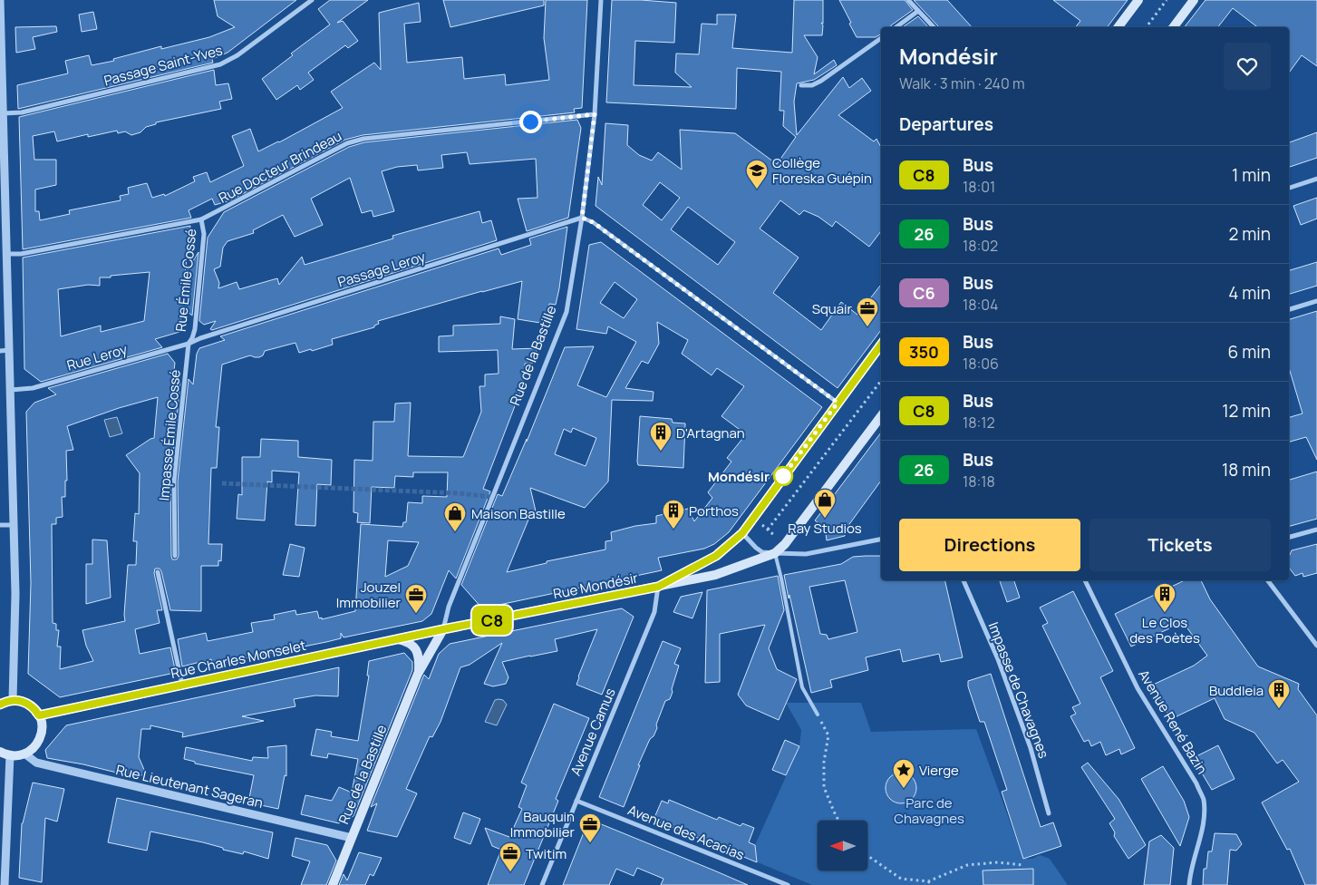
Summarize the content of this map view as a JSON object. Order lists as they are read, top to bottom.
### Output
{
  "streets": {
    "main road": ["Rue de la Bastille", "Rue Mondésir", "Rue Charles Monselet"],
    "street": [
      "Passage Saint-Yves",
      "Rue Docteur Brindeau",
      "Passage Leroy",
      "Rue Émile Cossé",
      "Rue Leroy",
      "Impasse Émile Cossé",
      "Impasse de Chavagnes",
      "Avenue René Bazin",
      "Avenue Camus",
      "Rue Lieutenant Sageran",
      "Avenue des Acacias"
    ]
  },
  "crossings": [
    ["Rue Docteur Brindeau", "Rue Émile Cossé"],
    ["Rue Docteur Brindeau", "Rue de la Bastille"],
    ["Passage Leroy", "Rue Émile Cossé"],
    ["Passage Leroy", "Rue de la Bastille"],
    ["Passage Leroy", "Rue Leroy"],
    ["Passage Leroy", "Impasse Émile Cossé"],
    ["Rue Émile Cossé", "Rue Leroy"],
    ["Rue Émile Cossé", "Impasse Émile Cossé"],
    ["Rue de la Bastille", "Rue Mondésir"],
    ["Rue de la Bastille", "Rue Charles Monselet"],
    ["Rue de la Bastille", "Rue Lieutenant Sageran"],
    ["Rue Leroy", "Impasse Émile Cossé"],
    ["Rue Mondésir", "Rue Charles Monselet"],
    ["Rue Mondésir", "Avenue Camus"],
    ["Avenue Camus", "Avenue des Acacias"]
  ],
  "parks": ["Parc de Chavagnes"],
  "places": {
    "school or university": ["Collège Floreska Guépin"],
    "office": [
      "Squair",
      "Jouzel Immobilier",
      "Bauquin Immobilier",
      "Twitim"
    ],
    "building": [
      "D'Artagnan",
      "Porthos",
      "Le Clos des Poètes",
      "Buddleia"
    ],
    "other": ["Mondésir"],
    "shop": ["Ray Studios", "Maison Bastille"],
    "place": ["Vierge"]
  },
  "lines": ["bus line C8"],
  "north": "left",
  "page": {
    "on_map": "C8",
    "heading": [
      ["Mondésir", "Walk · 3 min · 240 m"],
      "Departures"
    ],
    "list": [
      {
        "mark": "C8",
        "name": "Bus",
        "note": "18:01",
        "value": "1 min"
      },
      {
        "mark": "26",
        "name": "Bus",
        "note": "18:02",
        "value": "2 min"
      },
      {
        "mark": "C6",
        "name": "Bus",
        "note": "18:04",
        "value": "4 min"
      },
      {
        "mark": "350",
        "name": "Bus",
        "note": "18:06",
        "value": "6 min"
      },
      {
        "mark": "C8",
        "name": "Bus",
        "note": "18:12",
        "value": "12 min"
      },
      {
        "mark": "26",
        "name": "Bus",
        "note": "18:18",
        "value": "18 min"
      }
    ],
    "buttons": ["Directions", "Tickets"]
  }
}
